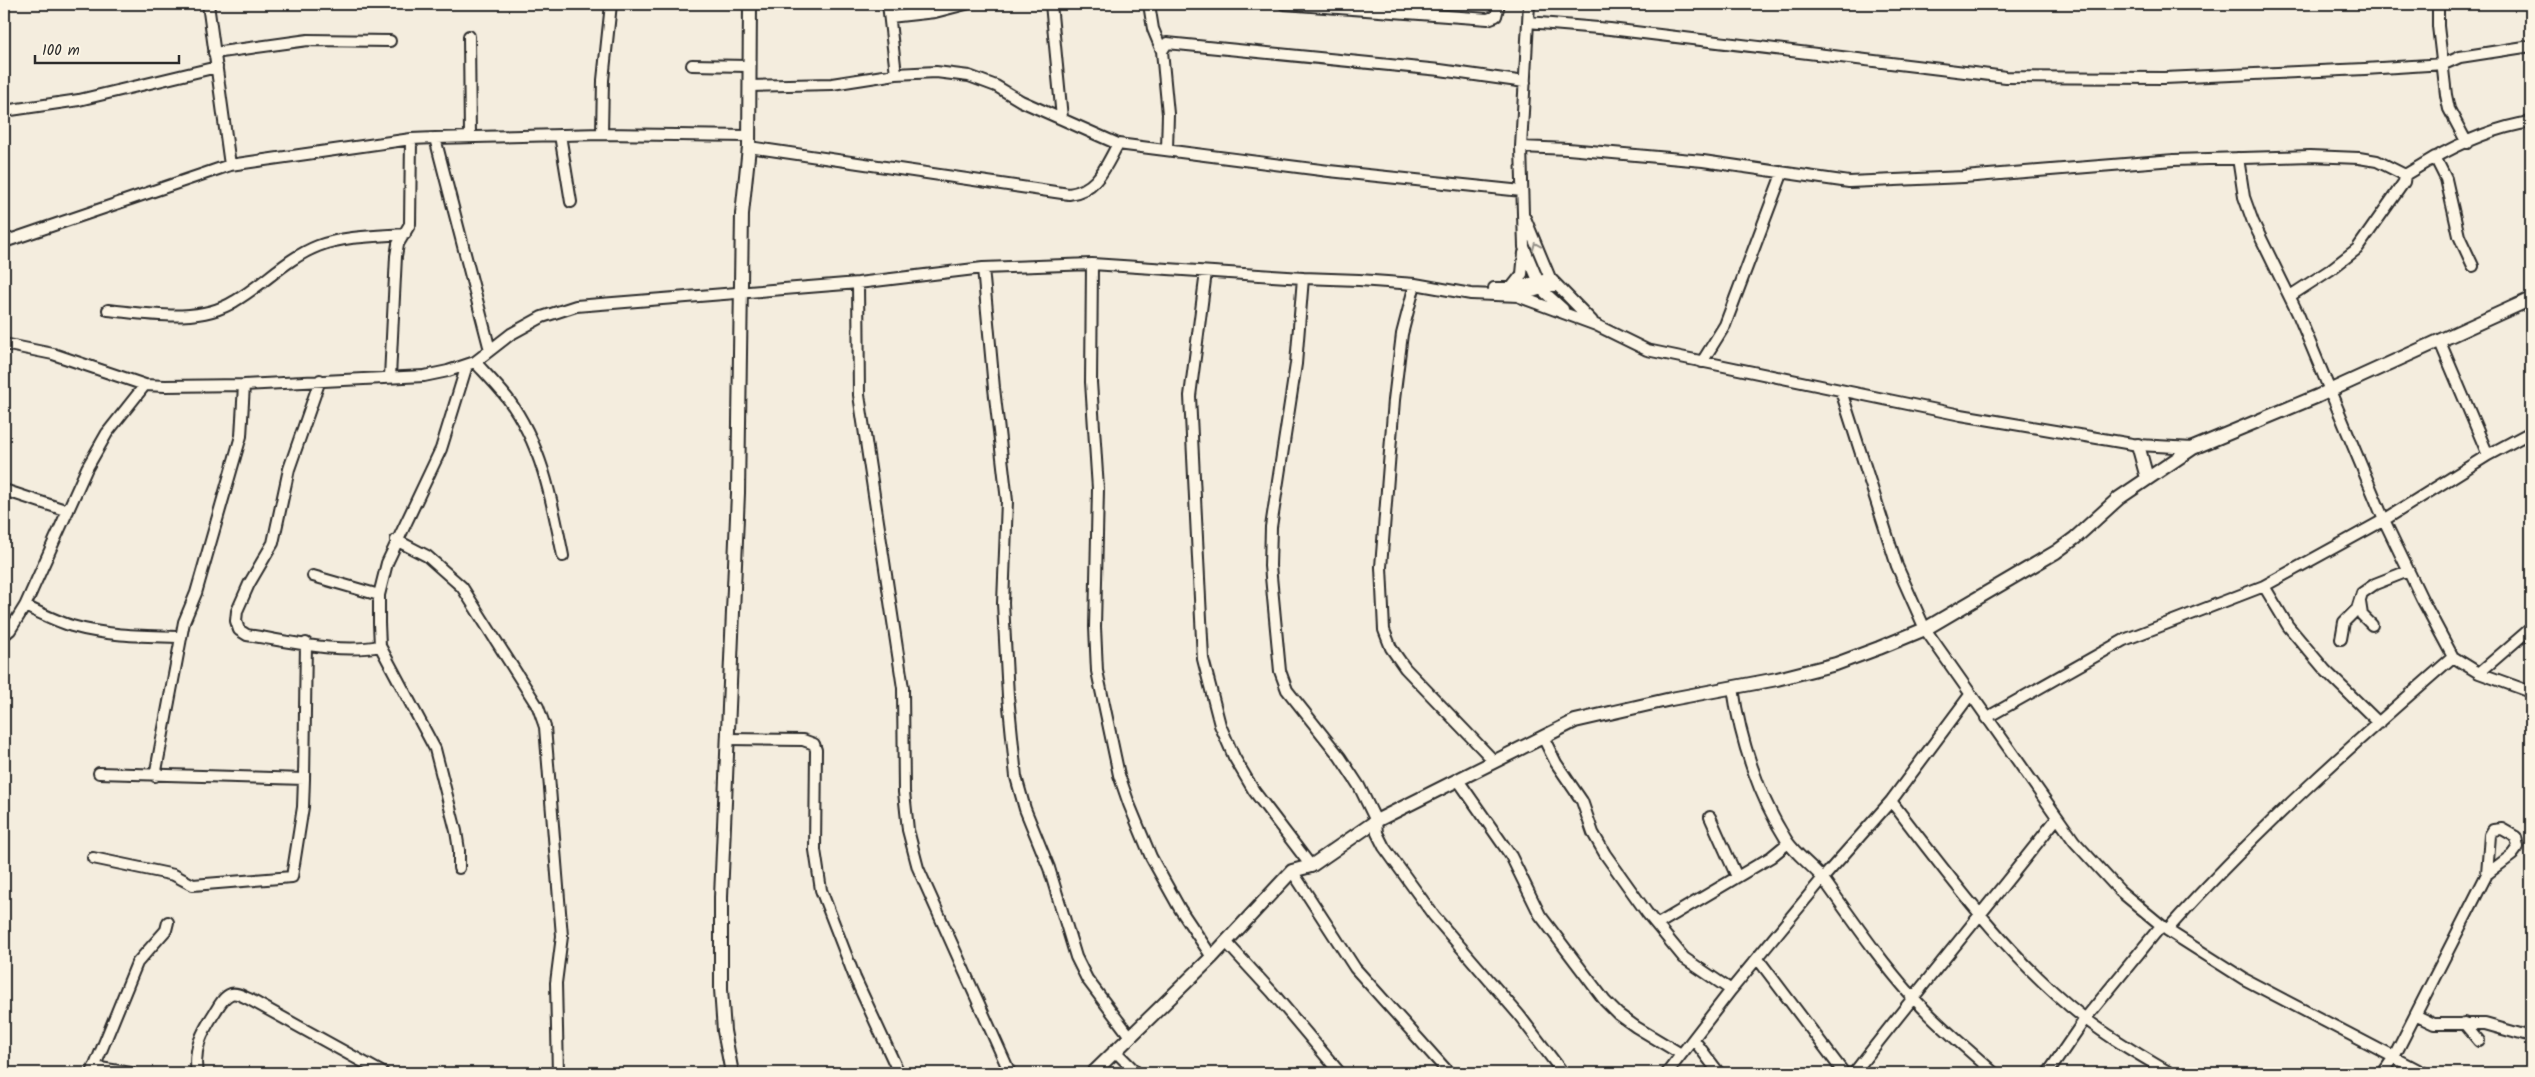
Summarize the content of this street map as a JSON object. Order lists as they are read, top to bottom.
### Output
{
  "scale_bar": "100 m"
}
